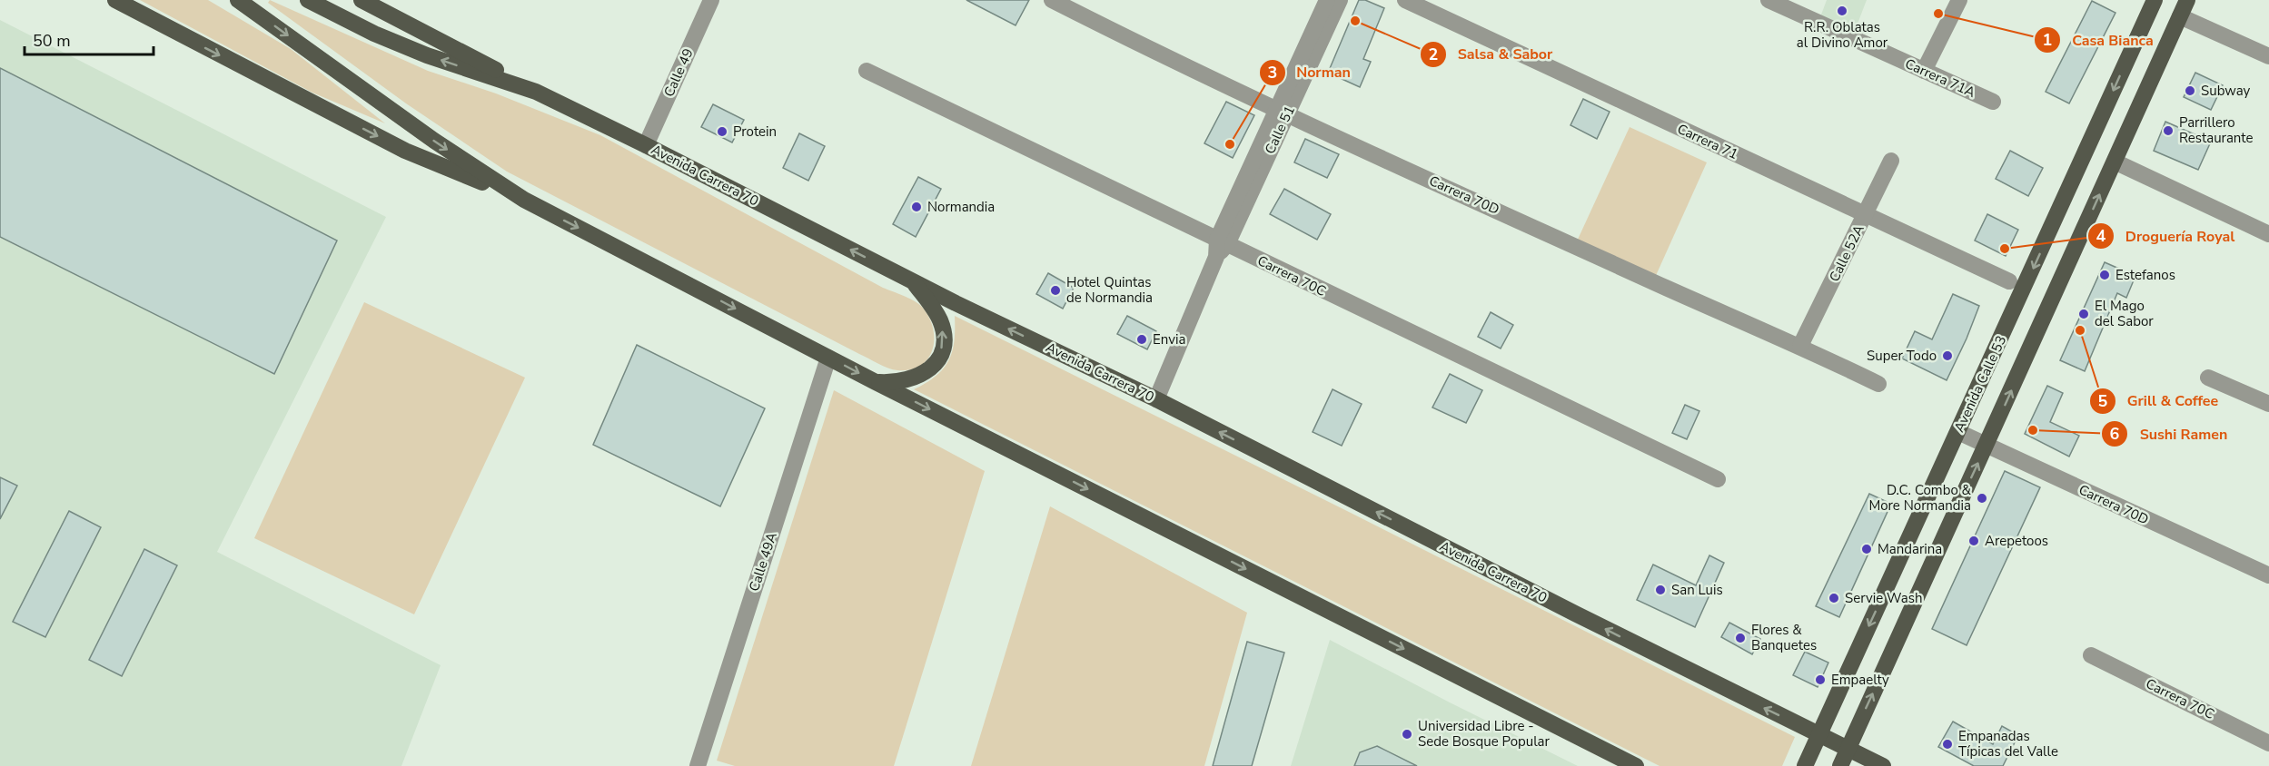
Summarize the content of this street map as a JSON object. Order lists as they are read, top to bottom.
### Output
{
  "streets": {
    "main road": ["Avenida Carrera 70", "Avenida Calle 53"],
    "street": [
      "Calle 49",
      "Carrera 71A",
      "Calle 51",
      "Carrera 71",
      "Carrera 70D",
      "Calle 52A",
      "Carrera 70C",
      "Calle 49A"
    ]
  },
  "crossings": [
    ["Calle 49", "Avenida Carrera 70"],
    ["Calle 51", "Avenida Carrera 70"],
    ["Calle 51", "Carrera 70D"],
    ["Calle 51", "Carrera 70C"],
    ["Carrera 71", "Calle 52A"],
    ["Avenida Carrera 70", "Avenida Calle 53"],
    ["Carrera 70D", "Calle 52A"],
    ["Carrera 70D", "Avenida Calle 53"]
  ],
  "places": [
    "R.R. Oblatas al Divino Amor",
    "Casa Bianca",
    "Salsa & Sabor",
    "Subway",
    "Parrillero Restaurante",
    "Protein",
    "Norman",
    "Normandia",
    "Droguería Royal",
    "Estefanos",
    "Hotel Quintas de Normandia",
    "El Mago del Sabor",
    "Grill & Coffee",
    "Envia",
    "Super Todo",
    "Sushi Ramen",
    "D.C. Combo & More Normandia",
    "Arepetoos",
    "Mandarina",
    "San Luis",
    "Servie Wash",
    "Flores & Banquetes",
    "Empaelty",
    "Universidad Libre - Sede Bosque Popular",
    "Empanadas Típicas del Valle"
  ],
  "scale_bar": "50 m"
}
